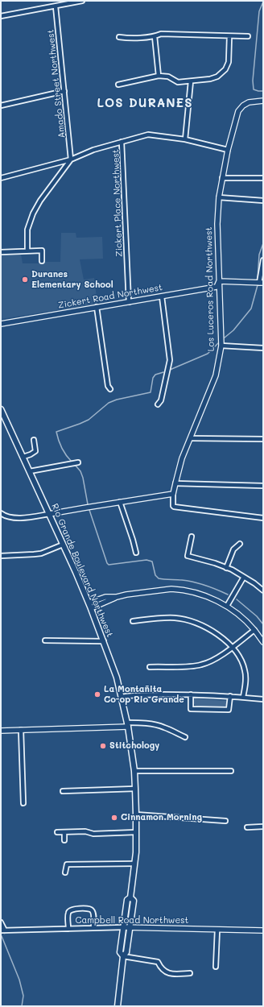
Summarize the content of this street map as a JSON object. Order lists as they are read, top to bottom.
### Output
{
  "streets": {
    "main road": ["Rio Grande Boulevard Northwest"],
    "street": [
      "Amado Street Northwest",
      "Zickert Place Northwest",
      "Los Luceros Road Northwest",
      "Zickert Road Northwest",
      "Campbell Road Northwest"
    ]
  },
  "crossings": [
    ["Zickert Place Northwest", "Zickert Road Northwest"],
    ["Los Luceros Road Northwest", "Zickert Road Northwest"],
    ["Rio Grande Boulevard Northwest", "Campbell Road Northwest"]
  ],
  "districts": ["LOS DURANES"],
  "places": [
    "Duranes Elementary School",
    "La Montañita Co-op Rio Grande",
    "Stitchology",
    "Cinnamon Morning"
  ]
}
